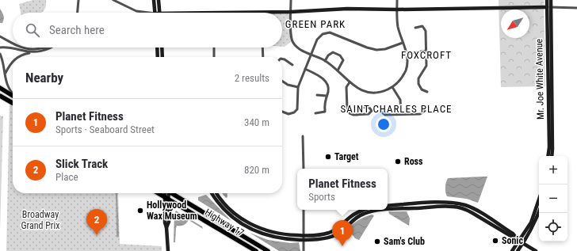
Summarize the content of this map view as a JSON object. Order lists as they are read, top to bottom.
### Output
{
  "streets": {
    "highway": ["Highway 17"],
    "street": ["Mr. Joe White Avenue"]
  },
  "districts": ["GREEN PARK", "FOXCROFT", "SAINT CHARLES PLACE"],
  "parks": ["Broadway Grand Prix"],
  "places": [
    "Target",
    "Ross",
    "Hollywood Wax Museum",
    "Sonic",
    "Sam's Club"
  ],
  "north": "bottom left",
  "page": {
    "search": "Search here",
    "heading": ["Nearby", "2 results"],
    "list": [
      {
        "mark": "1",
        "name": "Planet Fitness",
        "note": "Sports · Seaboard Street",
        "value": "340 m"
      },
      {
        "mark": "2",
        "name": "Slick Track",
        "note": "Place",
        "value": "820 m"
      }
    ],
    "map_buttons": ["+", "−"],
    "popup": ["Planet Fitness", "Sports"],
    "pins": ["2", "1"]
  }
}
